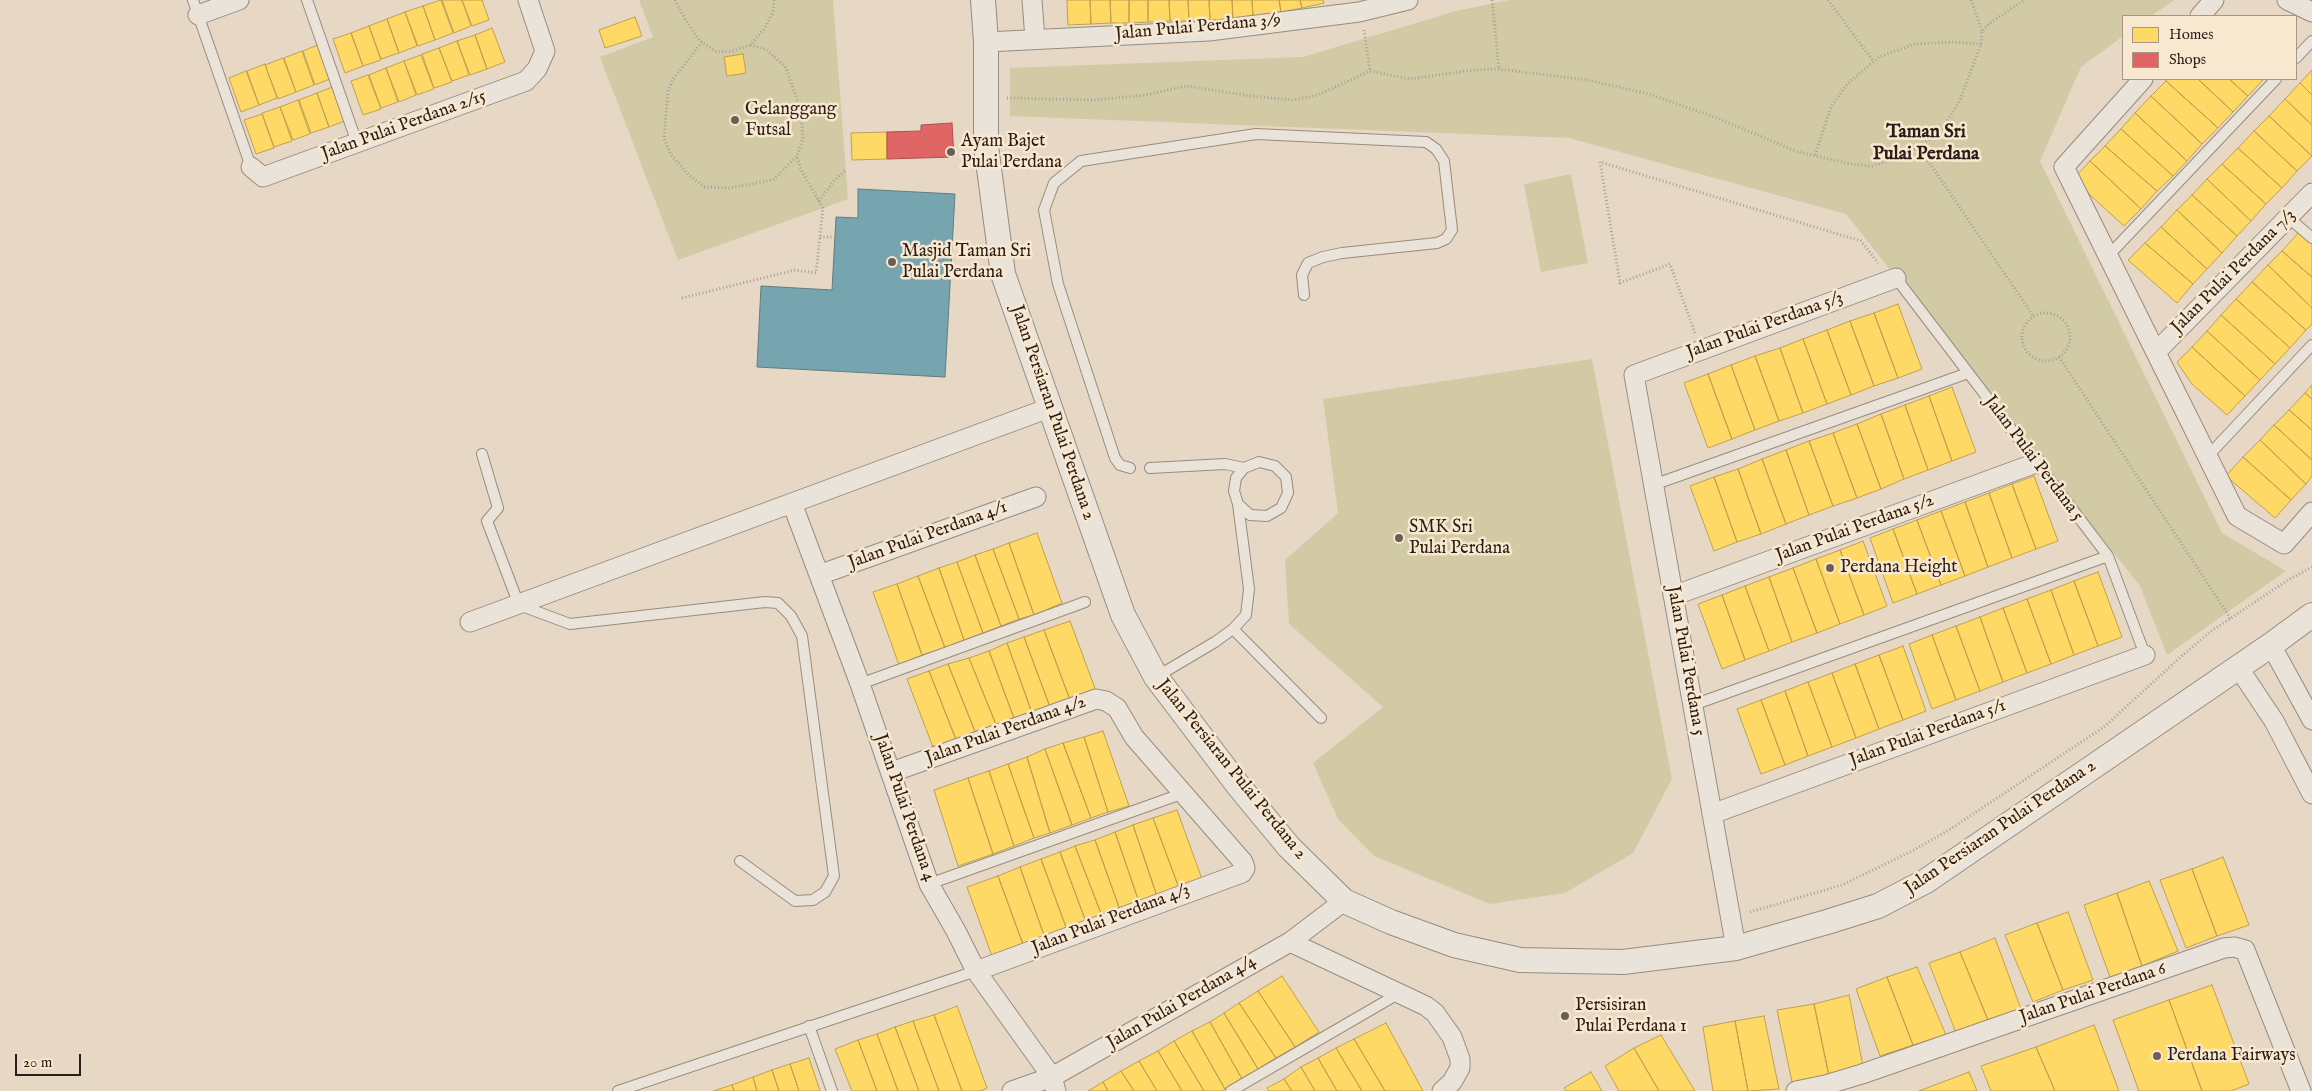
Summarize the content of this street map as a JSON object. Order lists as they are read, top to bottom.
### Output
{
  "streets": {
    "street": [
      "Jalan Pulai Perdana 3/9",
      "Jalan Pulai Perdana 2/15",
      "Jalan Pulai Perdana 7/3",
      "Jalan Pulai Perdana 5/3",
      "Jalan Persiaran Pulai Perdana 2",
      "Jalan Pulai Perdana 5",
      "Jalan Pulai Perdana 5/2",
      "Jalan Pulai Perdana 4/1",
      "Jalan Pulai Perdana 4/2",
      "Jalan Pulai Perdana 5/1",
      "Jalan Pulai Perdana 4",
      "Jalan Pulai Perdana 4/3",
      "Jalan Pulai Perdana 6",
      "Jalan Pulai Perdana 4/4"
    ]
  },
  "crossings": [
    ["Jalan Pulai Perdana 3/9", "Jalan Persiaran Pulai Perdana 2"],
    ["Jalan Pulai Perdana 5/3", "Jalan Pulai Perdana 5"],
    ["Jalan Persiaran Pulai Perdana 2", "Jalan Pulai Perdana 5"],
    ["Jalan Persiaran Pulai Perdana 2", "Jalan Pulai Perdana 4/4"],
    ["Jalan Pulai Perdana 5", "Jalan Pulai Perdana 5/2"],
    ["Jalan Pulai Perdana 5", "Jalan Pulai Perdana 5/1"],
    ["Jalan Pulai Perdana 4/1", "Jalan Pulai Perdana 4"],
    ["Jalan Pulai Perdana 4/2", "Jalan Pulai Perdana 4"],
    ["Jalan Pulai Perdana 4/2", "Jalan Pulai Perdana 4/3"],
    ["Jalan Pulai Perdana 4", "Jalan Pulai Perdana 4/3"],
    ["Jalan Pulai Perdana 4", "Jalan Pulai Perdana 4/4"]
  ],
  "districts": ["Taman Sri Pulai Perdana"],
  "places": [
    "Gelanggang Futsal",
    "Ayam Bajet Pulai Perdana",
    "Masjid Taman Sri Pulai Perdana",
    "SMK Sri Pulai Perdana",
    "Perdana Height",
    "Persisiran Pulai Perdana 1",
    "Perdana Fairways"
  ],
  "legend": ["Homes", "Shops"],
  "scale_bar": "20 m"
}
